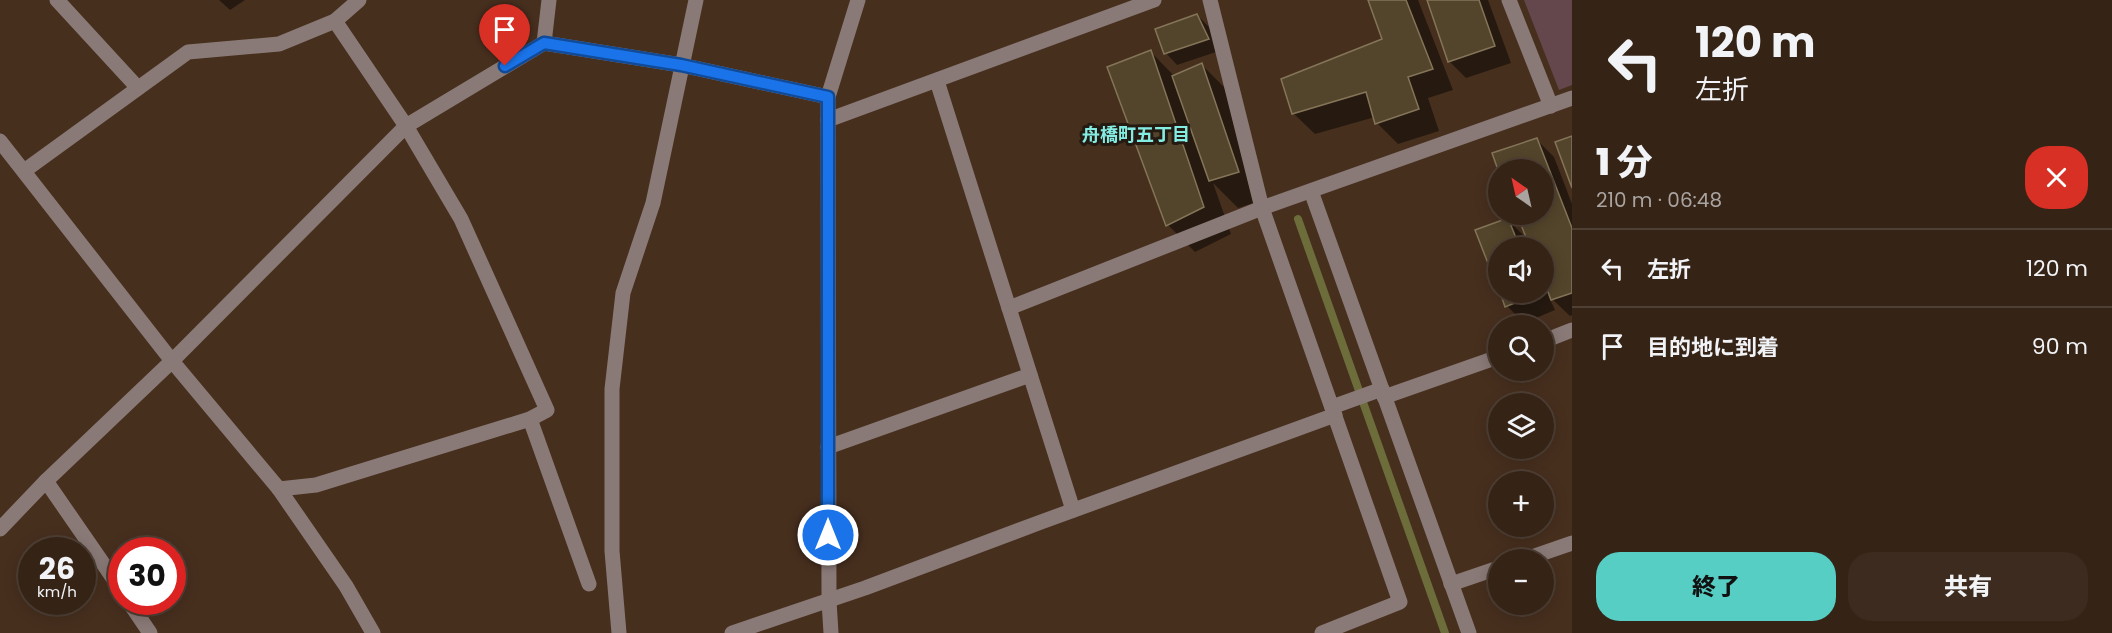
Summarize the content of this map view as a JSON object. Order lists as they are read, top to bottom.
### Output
{
  "districts": ["舟橋町五丁目"],
  "north": "top left",
  "page": {
    "turn": ["120 m", "左折"],
    "heading": ["1 分", "210 m · 06:48"],
    "map_buttons": ["+", "−"],
    "list": [
      {
        "name": "左折",
        "value": "120 m"
      },
      {
        "name": "目的地に到着",
        "value": "90 m"
      }
    ],
    "speed": "26 km/h",
    "limit": "30",
    "buttons": ["終了", "共有"]
  }
}
